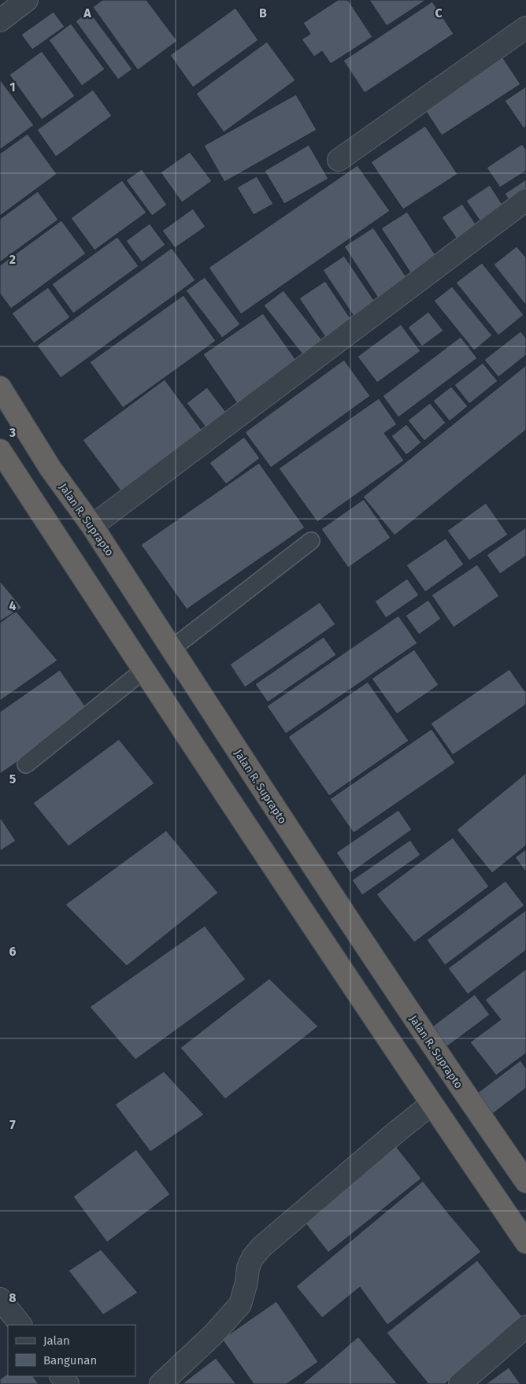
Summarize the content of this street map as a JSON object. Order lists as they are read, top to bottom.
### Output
{
  "streets": {
    "highway": ["Jalan R. Suprapto"]
  },
  "legend": ["Jalan", "Bangunan"],
  "grid": {
    "columns": ["A", "B", "C"],
    "rows": [
      "1",
      "2",
      "3",
      "4",
      "5",
      "6",
      "7",
      "8"
    ]
  }
}
